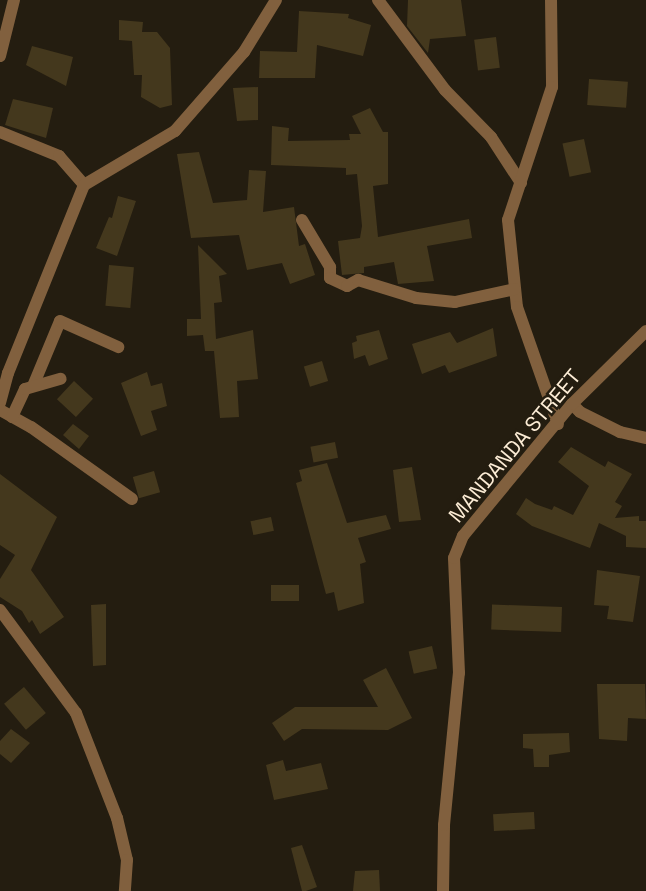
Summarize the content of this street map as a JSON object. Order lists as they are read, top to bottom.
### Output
{
  "streets": {
    "street": ["MANDANDA STREET"]
  }
}
